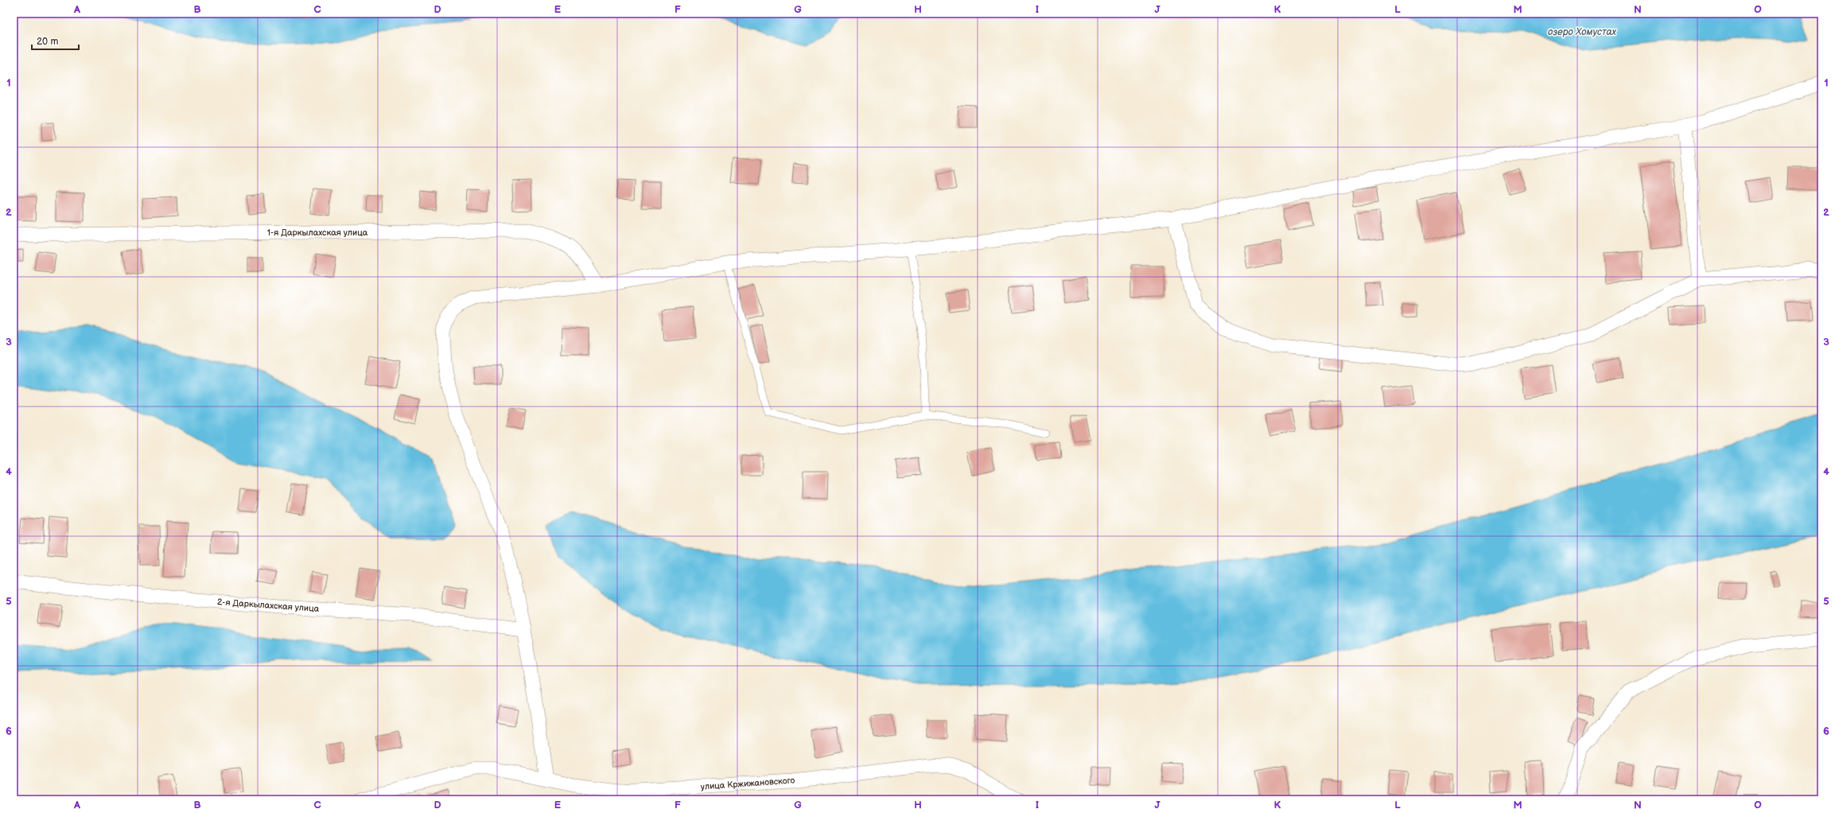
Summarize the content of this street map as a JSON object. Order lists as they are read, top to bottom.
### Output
{
  "streets": {
    "street": ["1-я Даркылахская улица", "2-я Даркылахская улица", "улица Кржижановского"]
  },
  "water": ["озеро Хомустах"],
  "scale_bar": "20 m",
  "grid": {
    "columns": [
      "A",
      "B",
      "C",
      "D",
      "E",
      "F",
      "G",
      "H",
      "I",
      "J",
      "K",
      "L",
      "M",
      "N",
      "O"
    ],
    "rows": [
      "1",
      "2",
      "3",
      "4",
      "5",
      "6"
    ]
  }
}
